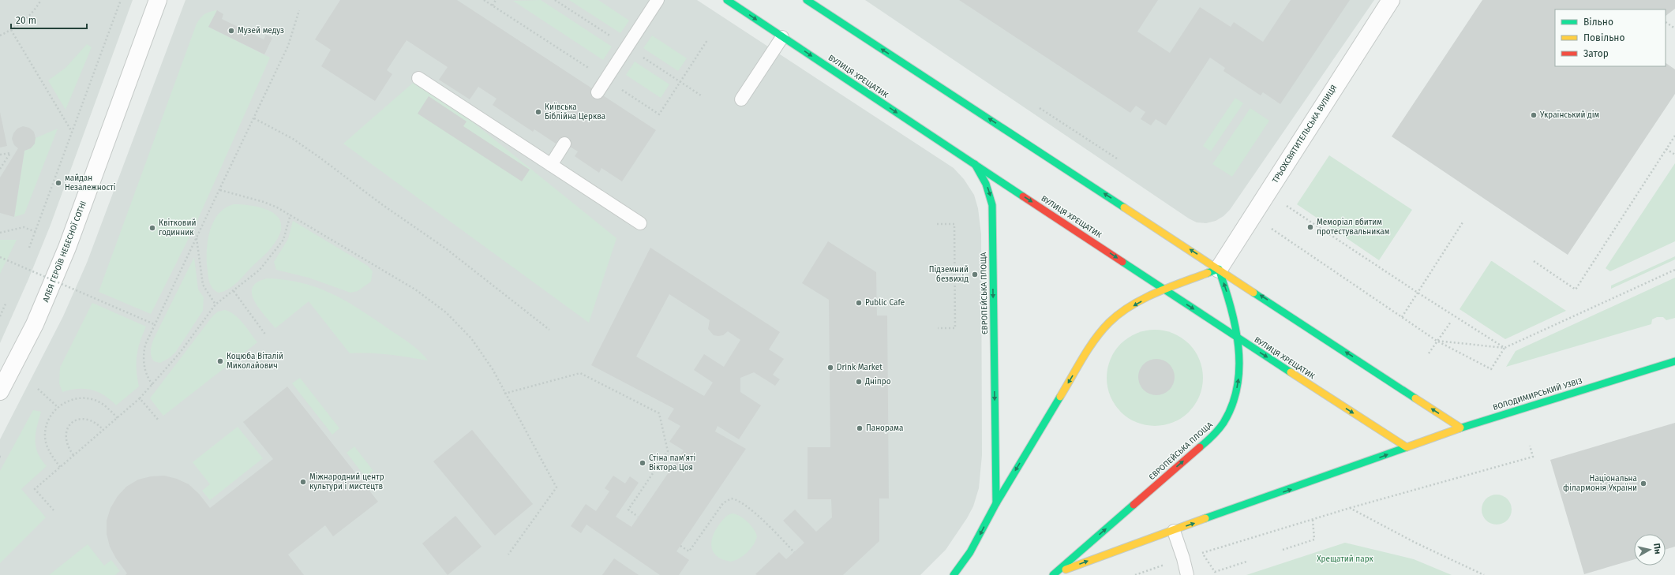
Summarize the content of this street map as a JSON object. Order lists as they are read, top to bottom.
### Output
{
  "streets": {
    "main road": ["ВУЛИЦЯ ХРЕЩАТИК", "ЄВРОПЕЙСЬКА ПЛОЩА", "ВОЛОДИМИРСЬКИЙ УЗВІЗ"],
    "street": ["ТРЬОХСВЯТИТЕЛЬСЬКА ВУЛИЦЯ", "АЛЕЯ ГЕРОЇВ НЕБЕСНОЇ СОТНІ"]
  },
  "crossings": [
    ["ВУЛИЦЯ ХРЕЩАТИК", "ЄВРОПЕЙСЬКА ПЛОЩА"],
    ["ВУЛИЦЯ ХРЕЩАТИК", "ВОЛОДИМИРСЬКИЙ УЗВІЗ"],
    ["ТРЬОХСВЯТИТЕЛЬСЬКА ВУЛИЦЯ", "ЄВРОПЕЙСЬКА ПЛОЩА"],
    ["ЄВРОПЕЙСЬКА ПЛОЩА", "ВОЛОДИМИРСЬКИЙ УЗВІЗ"]
  ],
  "parks": ["Хрещатий парк"],
  "places": [
    "Музей медуз",
    "Київська Біблійна Церква",
    "Український дім",
    "майдан Незалежності",
    "Меморіал вбитим протестувальникам",
    "Квітковий годинник",
    "Підземний безвихід",
    "Public Cafe",
    "Коцюба Віталій Миколайович",
    "Drink Market",
    "Дніпро",
    "Панорама",
    "Стіна пам’яті Віктора Цоя",
    "Міжнародний центр культури і мистецтв",
    "Національна філармонія України"
  ],
  "legend": ["Вільно", "Повільно", "Затор"],
  "scale_bar": "20 m",
  "north": "right"
}
